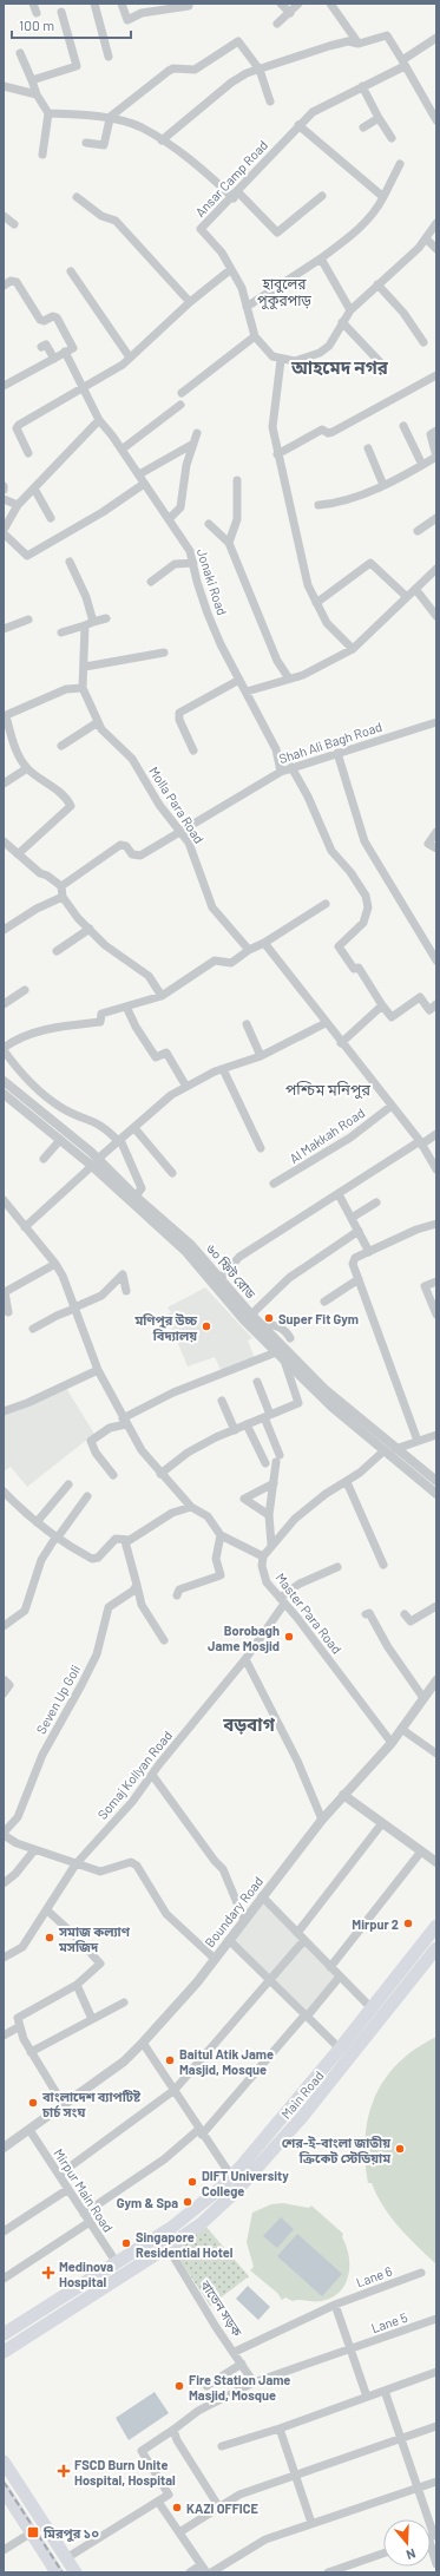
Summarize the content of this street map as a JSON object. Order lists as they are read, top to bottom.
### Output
{
  "streets": {
    "main road": ["Main Road"],
    "street": [
      "Ansar Camp Road",
      "Jonaki Road",
      "Shah Ali Bagh Road",
      "Molla Para Road",
      "Al Makkah Road",
      "৬০ ফিট রোড",
      "Master Para Road",
      "Seven Up Goli",
      "Somaj Kollyan Road",
      "Boundary Road",
      "Mirpur Main Road",
      "Lane 6",
      "বাতেন সড়ক",
      "Lane 5"
    ]
  },
  "crossings": [
    ["Jonaki Road", "Shah Ali Bagh Road"],
    ["Shah Ali Bagh Road", "Molla Para Road"],
    ["Master Para Road", "Somaj Kollyan Road"],
    ["Master Para Road", "Boundary Road"],
    ["Boundary Road", "Mirpur Main Road"],
    ["Main Road", "Mirpur Main Road"],
    ["Main Road", "বাতেন সড়ক"],
    ["Lane 6", "বাতেন সড়ক"],
    ["বাতেন সড়ক", "Lane 5"]
  ],
  "districts": [
    "হাবুলের পুকুরপাড়",
    "আহমেদ নগর",
    "পশ্চিম মনিপুর",
    "বড়বাগ"
  ],
  "places": {
    "other": [
      "Super Fit Gym",
      "মণিপুর উচ্চ বিদ্যালয়",
      "Borobagh Jame Mosjid",
      "Mirpur 2",
      "সমাজ কল্যাণ মসজিদ",
      "Baitul Atik Jame Masjid, Mosque",
      "বাংলাদেশ ব্যাপটিষ্ট চার্চ সংঘ",
      "শের-ই-বাংলা জাতীয় ক্রিকেট স্টেডিয়াম",
      "DIFT University College",
      "Gym & Spa",
      "Singapore Residential Hotel",
      "Fire Station Jame Masjid, Mosque",
      "KAZI OFFICE"
    ],
    "health": ["Medinova Hospital", "FSCD Burn Unite Hospital, Hospital"],
    "transit": ["মিরপুর ১০"]
  },
  "scale_bar": "100 m",
  "north": "bottom"
}
